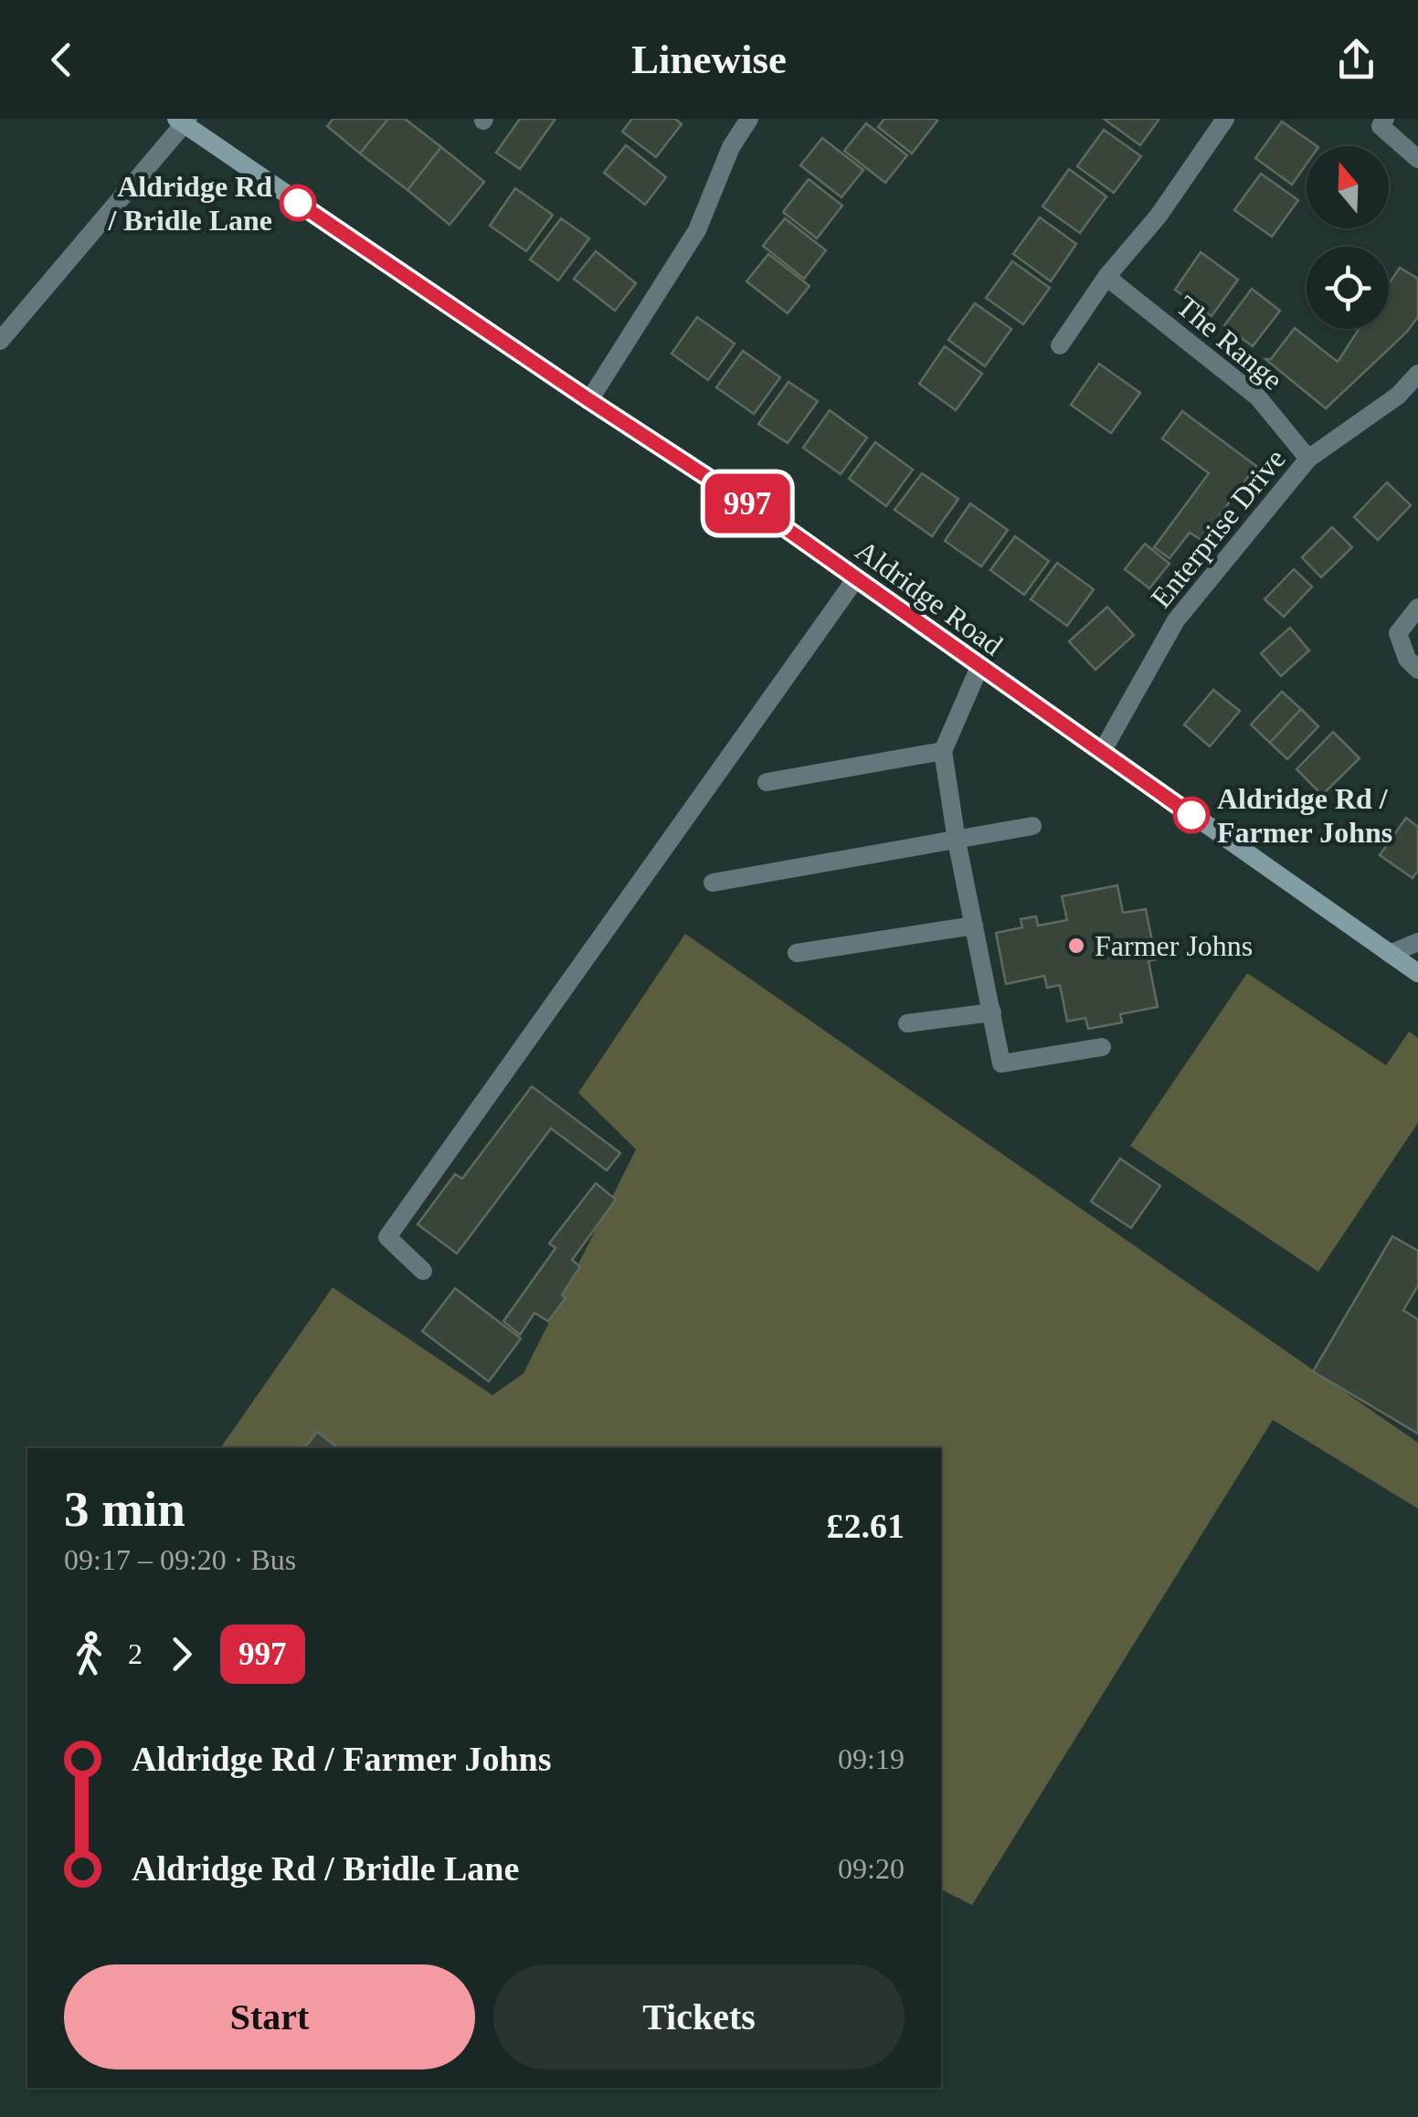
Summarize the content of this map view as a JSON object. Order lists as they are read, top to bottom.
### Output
{
  "streets": {
    "street": ["The Range", "Enterprise Drive", "Aldridge Road"]
  },
  "crossings": [
    ["The Range", "Enterprise Drive"],
    ["Enterprise Drive", "Aldridge Road"]
  ],
  "places": ["Aldridge Rd / Bridle Lane", "Aldridge Rd / Farmer Johns", "Farmer Johns"],
  "lines": ["bus line 997"],
  "north": "top",
  "page": {
    "header": "Linewise",
    "on_map": "997",
    "heading": ["3 min", "09:17 – 09:20 · Bus", "£2.61"],
    "legs": ["2", "997"],
    "list": [
      {
        "name": "Aldridge Rd / Farmer Johns",
        "value": "09:19"
      },
      {
        "name": "Aldridge Rd / Bridle Lane",
        "value": "09:20"
      }
    ],
    "buttons": ["Start", "Tickets"]
  }
}
